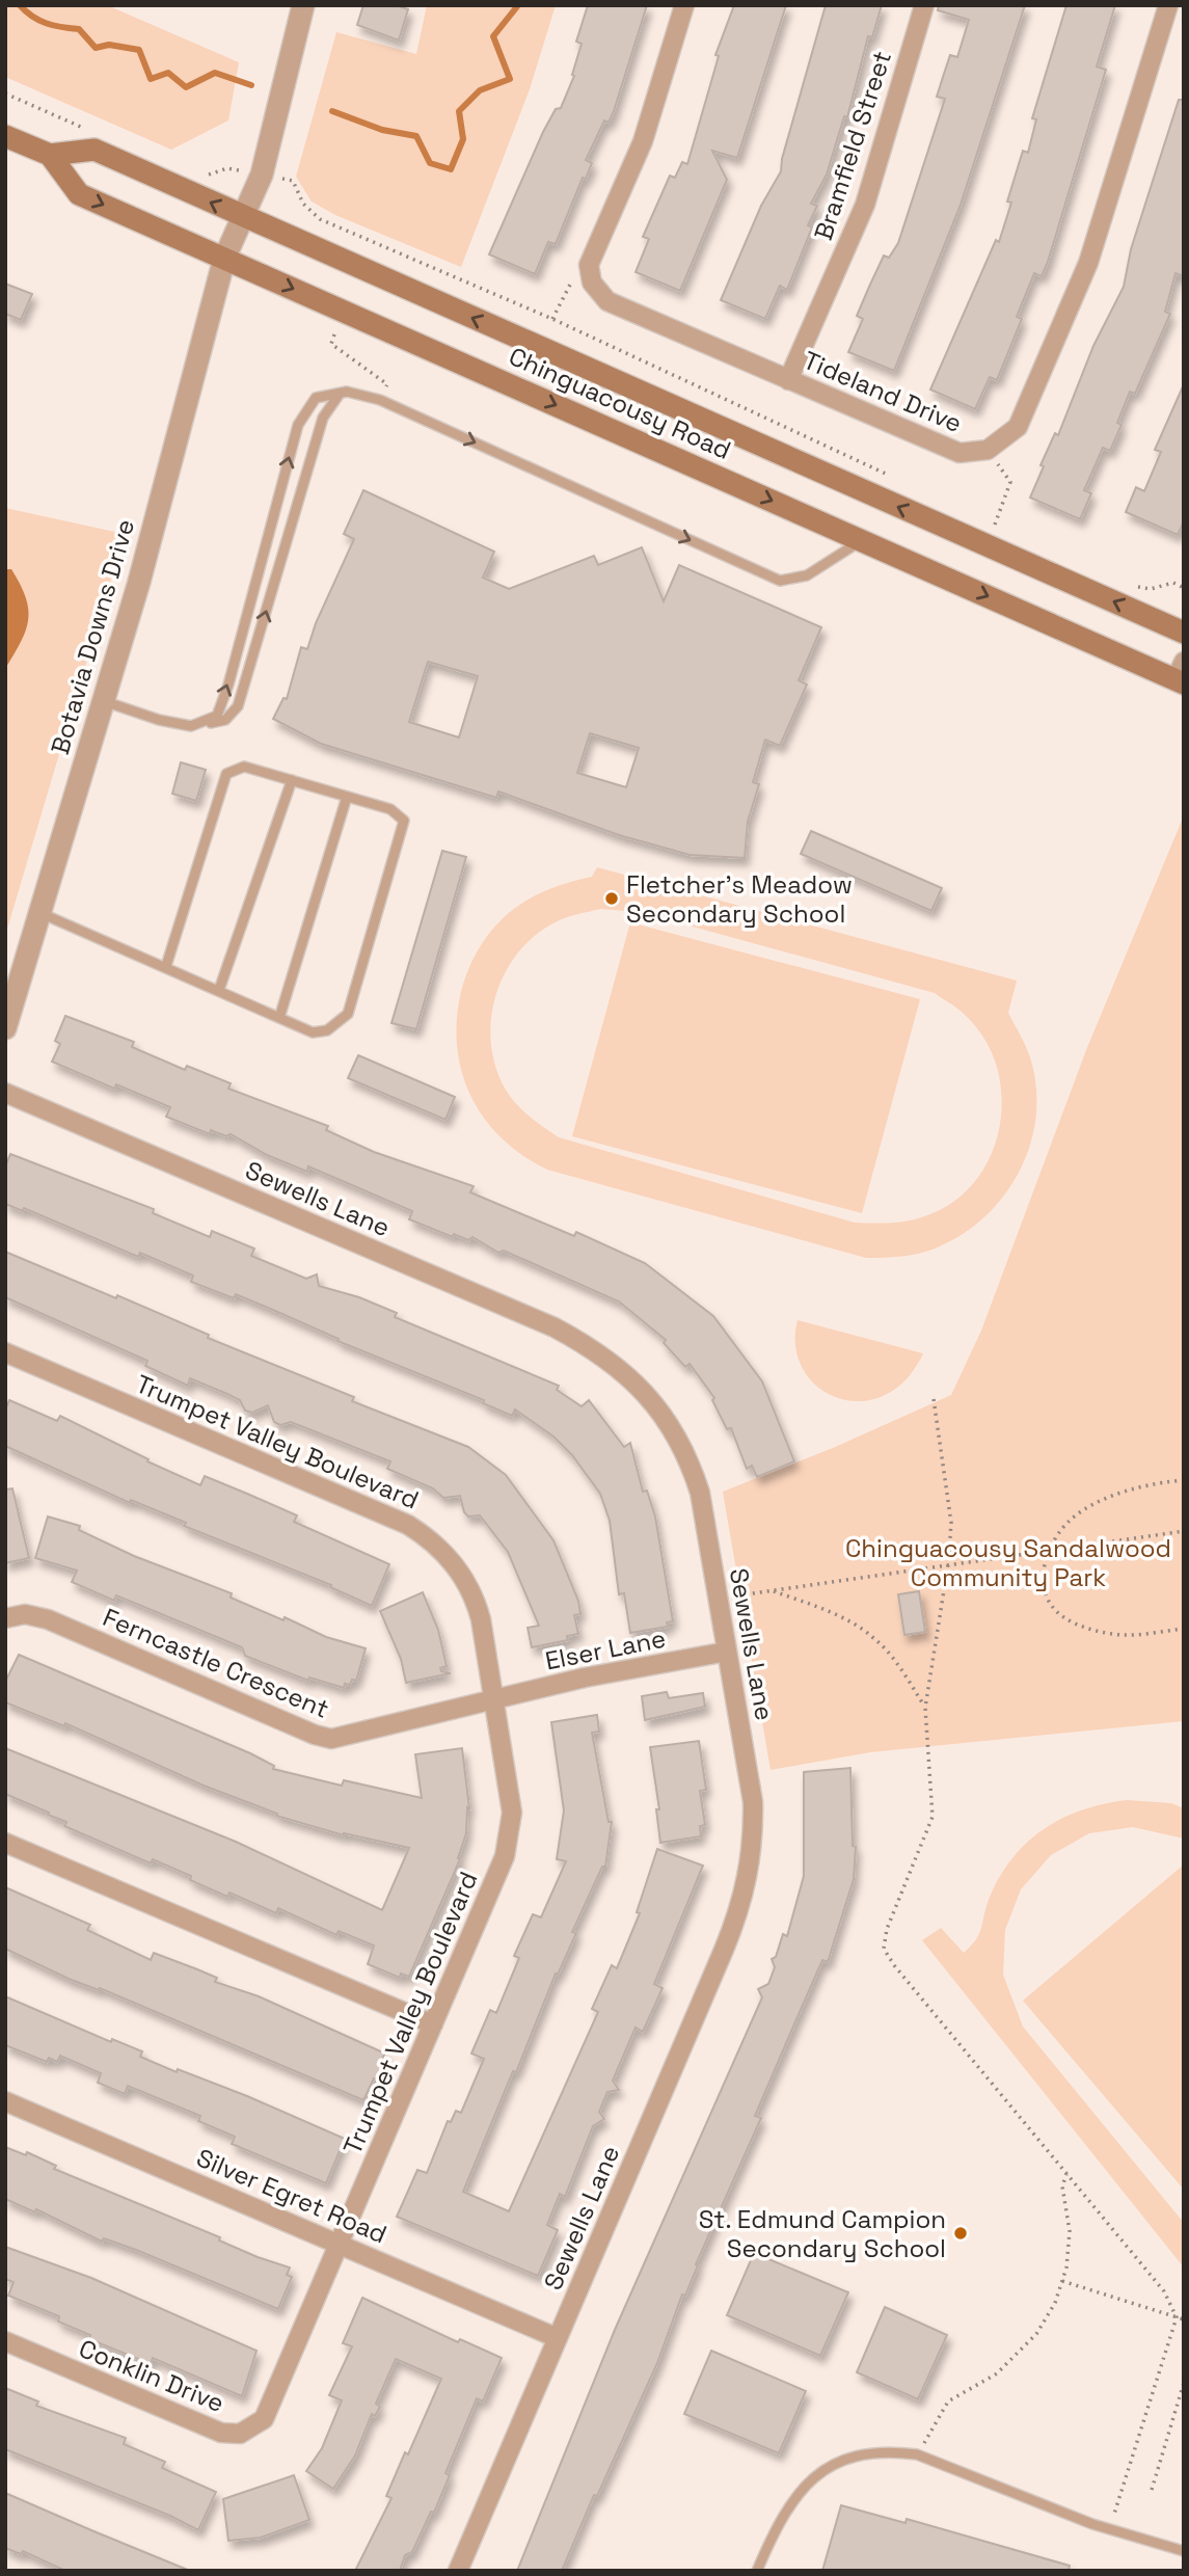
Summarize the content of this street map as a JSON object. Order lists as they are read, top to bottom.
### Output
{
  "streets": {
    "main road": ["Chinguacousy Road"],
    "street": [
      "Bramfield Street",
      "Tideland Drive",
      "Botavia Downs Drive",
      "Sewells Lane",
      "Trumpet Valley Boulevard",
      "Elser Lane",
      "Ferncastle Crescent",
      "Silver Egret Road",
      "Conklin Drive"
    ]
  },
  "crossings": [
    ["Bramfield Street", "Tideland Drive"],
    ["Chinguacousy Road", "Botavia Downs Drive"],
    ["Sewells Lane", "Elser Lane"],
    ["Sewells Lane", "Silver Egret Road"],
    ["Trumpet Valley Boulevard", "Elser Lane"],
    ["Trumpet Valley Boulevard", "Ferncastle Crescent"],
    ["Trumpet Valley Boulevard", "Silver Egret Road"],
    ["Trumpet Valley Boulevard", "Conklin Drive"],
    ["Elser Lane", "Ferncastle Crescent"],
    ["Silver Egret Road", "Conklin Drive"]
  ],
  "parks": ["Chinguacousy Sandalwood Community Park"],
  "places": ["Fletcher's Meadow Secondary School", "St. Edmund Campion Secondary School"]
}
